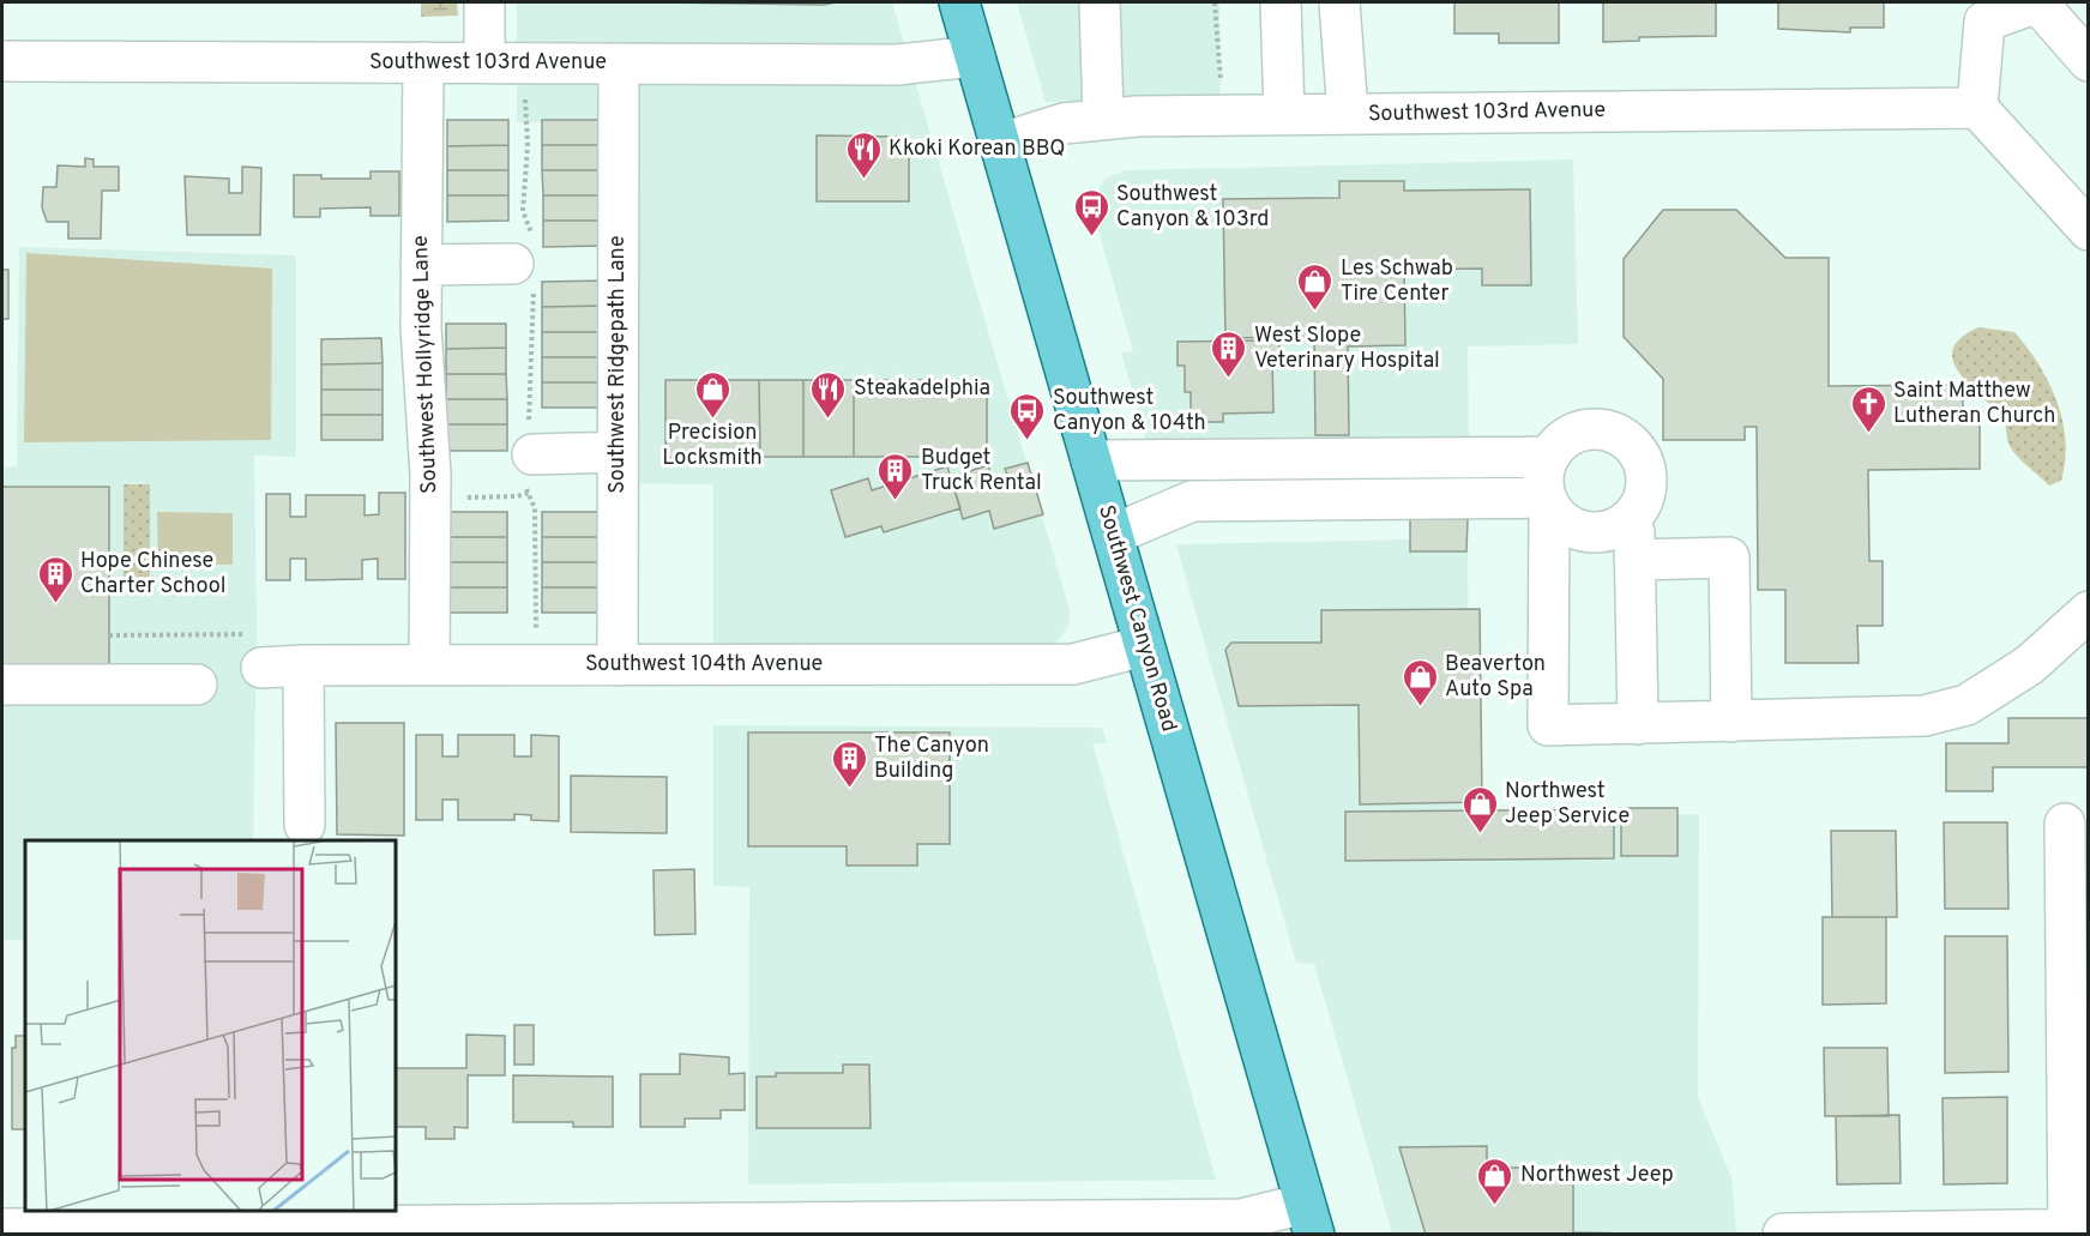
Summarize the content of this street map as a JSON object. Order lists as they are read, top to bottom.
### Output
{
  "streets": {
    "main road": ["Southwest Canyon Road"],
    "street": [
      "Southwest 103rd Avenue",
      "Southwest Hollyridge Lane",
      "Southwest Ridgepath Lane",
      "Southwest 104th Avenue"
    ]
  },
  "crossings": [
    ["Southwest 103rd Avenue", "Southwest Hollyridge Lane"],
    ["Southwest 103rd Avenue", "Southwest Ridgepath Lane"],
    ["Southwest 103rd Avenue", "Southwest Canyon Road"],
    ["Southwest Hollyridge Lane", "Southwest 104th Avenue"],
    ["Southwest Ridgepath Lane", "Southwest 104th Avenue"],
    ["Southwest Canyon Road", "Southwest 104th Avenue"]
  ],
  "places": {
    "restaurant": ["Kkoki Korean BBQ", "Steakadelphia"],
    "bus stop": ["Southwest Canyon & 103rd", "Southwest Canyon & 104th"],
    "shop": [
      "Les Schwab Tire Center",
      "Precision Locksmith",
      "Beaverton Auto Spa",
      "Northwest Jeep Service",
      "Northwest Jeep"
    ],
    "building": [
      "West Slope Veterinary Hospital",
      "Budget Truck Rental",
      "Hope Chinese Charter School",
      "The Canyon Building"
    ],
    "church": ["Saint Matthew Lutheran Church"]
  }
}
